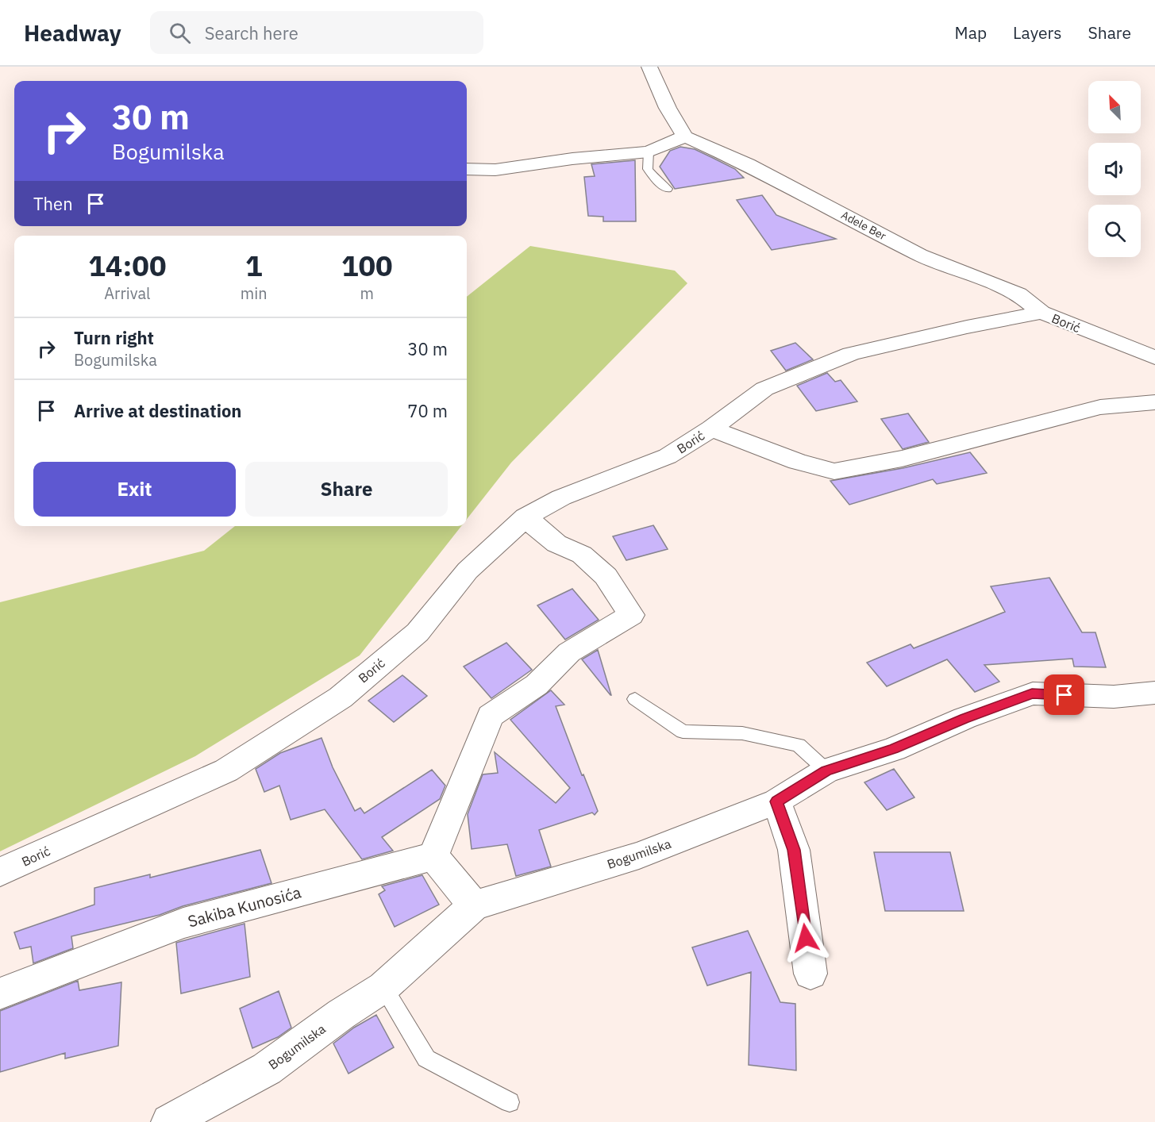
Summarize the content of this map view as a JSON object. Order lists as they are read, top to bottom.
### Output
{
  "streets": {
    "street": [
      "Adele Ber",
      "Borić",
      "Bogumilska",
      "Sakiba Kunosića"
    ]
  },
  "crossings": [
    ["Adele Ber", "Borić"]
  ],
  "north": "top left",
  "page": {
    "header": "Headway",
    "search": "Search here",
    "nav": ["Map", "Layers", "Share"],
    "turn": ["30 m", "Bogumilska"],
    "then": "Then",
    "eta": [
      "14:00",
      "Arrival",
      "1",
      "min",
      "100",
      "m"
    ],
    "list": [
      {
        "name": "Turn right",
        "note": "Bogumilska",
        "value": "30 m"
      },
      {
        "name": "Arrive at destination",
        "value": "70 m"
      }
    ],
    "buttons": ["Exit", "Share"]
  }
}
